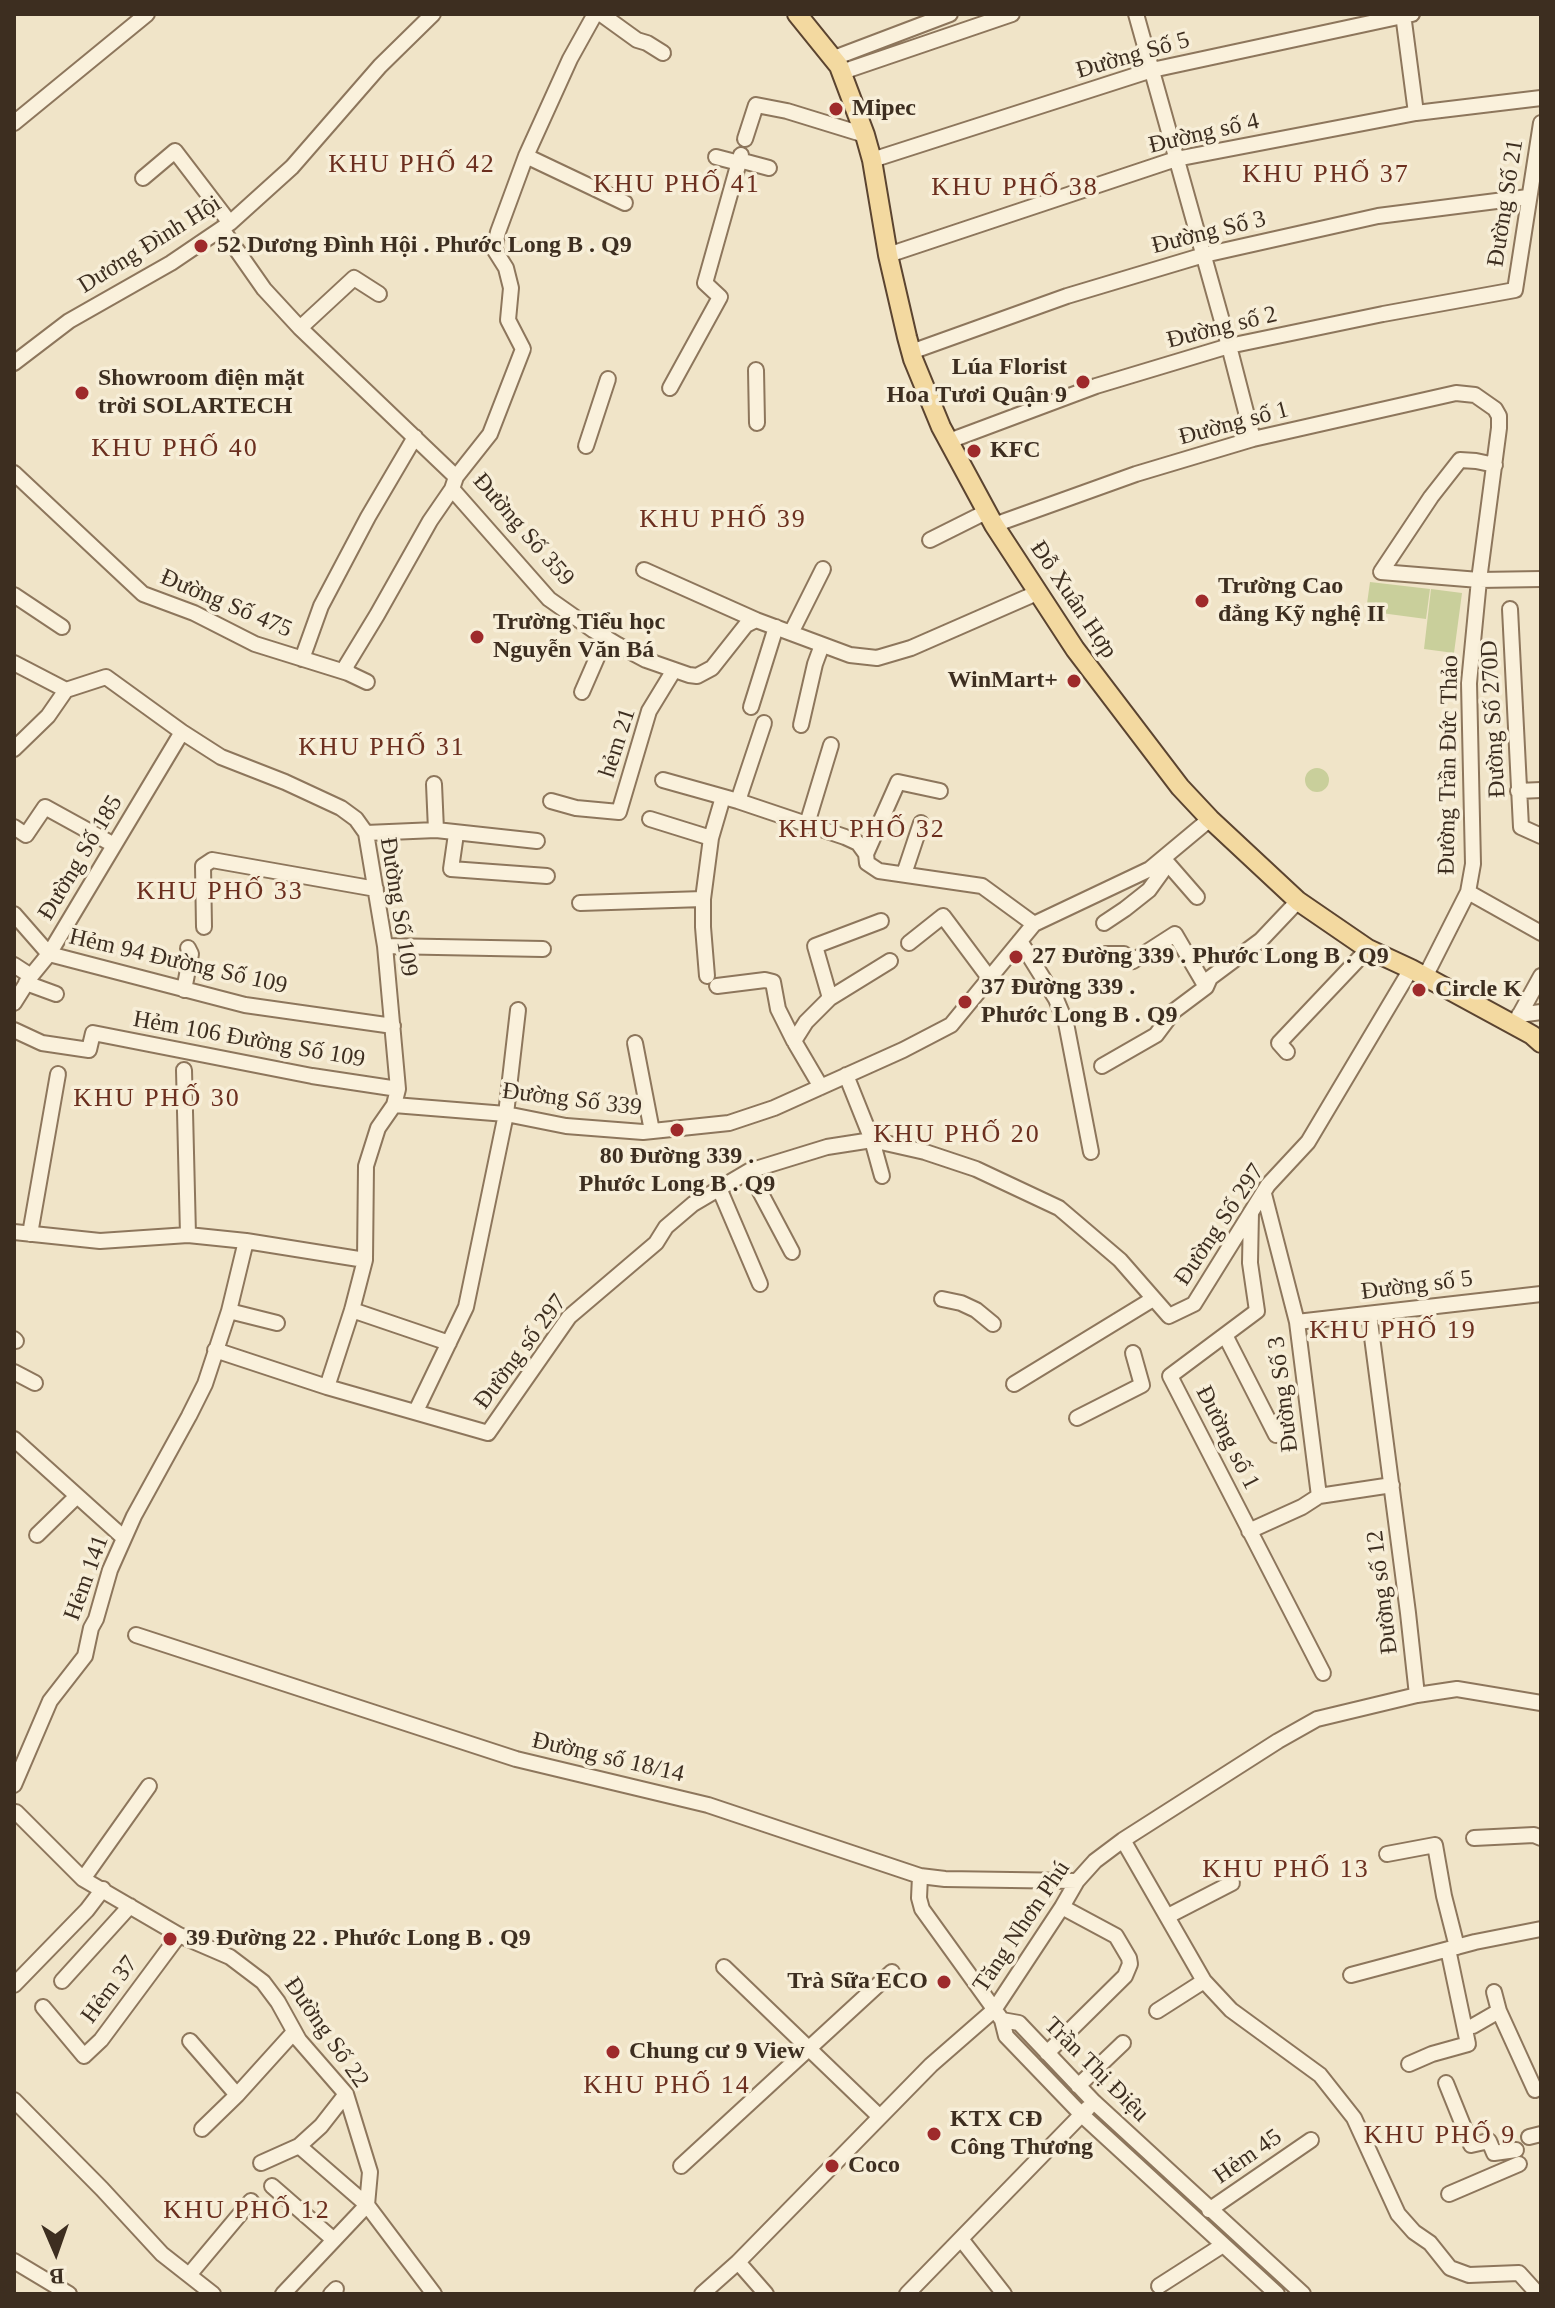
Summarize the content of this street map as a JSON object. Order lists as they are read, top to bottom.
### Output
{
  "streets": {
    "main road": ["Đỗ Xuân Hợp"],
    "street": [
      "Đường Số 5",
      "Đường số 4",
      "Đường Số 21",
      "Đường Số 3",
      "Dương Đình Hội",
      "Đường số 2",
      "Đường số 1",
      "Đường Số 359",
      "Đường Số 475",
      "Đường Số 270D",
      "hẻm 21",
      "Đường Trần Đức Thảo",
      "Đường Số 185",
      "Đường Số 109",
      "Hẻm 94 Đường Số 109",
      "Hẻm 106 Đường Số 109",
      "Đường Số 339",
      "Đường Số 297",
      "Đường số 5",
      "Đường số 297",
      "Hẻm 141",
      "Đường số 12",
      "Đường số 18/14",
      "Tăng Nhơn Phú",
      "Hẻm 37",
      "Đường Số 22",
      "Trần Thị Điệu",
      "Hẻm 45"
    ]
  },
  "crossings": [
    ["Đường Số 5", "Đỗ Xuân Hợp"],
    ["Đường số 4", "Đỗ Xuân Hợp"],
    ["Đường Số 21", "Đường Số 3"],
    ["Đường Số 21", "Đường số 2"],
    ["Đường Số 3", "Đỗ Xuân Hợp"],
    ["Đường Số 3", "Đường Số 297"],
    ["Đường Số 3", "Đường số 5"],
    ["Dương Đình Hội", "Đường Số 359"],
    ["Đường số 2", "Đỗ Xuân Hợp"],
    ["Đường số 1", "Đỗ Xuân Hợp"],
    ["Đường số 1", "Đường Trần Đức Thảo"],
    ["Đường số 1", "Đường Số 297"],
    ["Đường Số 359", "hẻm 21"],
    ["Đỗ Xuân Hợp", "Đường Trần Đức Thảo"],
    ["Đỗ Xuân Hợp", "Đường Số 339"],
    ["Đỗ Xuân Hợp", "Đường Số 297"],
    ["Đường Trần Đức Thảo", "Đường Số 297"],
    ["Đường Số 185", "Đường Số 109"],
    ["Đường Số 185", "Hẻm 94 Đường Số 109"],
    ["Đường Số 109", "Hẻm 94 Đường Số 109"],
    ["Đường Số 109", "Hẻm 106 Đường Số 109"],
    ["Đường Số 109", "Đường Số 339"],
    ["Đường Số 297", "Đường số 297"],
    ["Đường số 297", "Hẻm 141"],
    ["Đường số 12", "Tăng Nhơn Phú"],
    ["Đường số 18/14", "Tăng Nhơn Phú"],
    ["Tăng Nhơn Phú", "Trần Thị Điệu"],
    ["Hẻm 37", "Đường Số 22"],
    ["Trần Thị Điệu", "Hẻm 45"]
  ],
  "districts": [
    "KHU PHỐ 42",
    "KHU PHỐ 37",
    "KHU PHỐ 41",
    "KHU PHỐ 38",
    "KHU PHỐ 40",
    "KHU PHỐ 39",
    "KHU PHỐ 31",
    "KHU PHỐ 32",
    "KHU PHỐ 33",
    "KHU PHỐ 30",
    "KHU PHỐ 20",
    "KHU PHỐ 19",
    "KHU PHỐ 13",
    "KHU PHỐ 14",
    "KHU PHỐ 9",
    "KHU PHỐ 12"
  ],
  "places": [
    "Mipec",
    "52 Dương Đình Hội . Phước Long B . Q9",
    "Lúa Florist Hoa Tươi Quận 9",
    "Showroom điện mặt trời SOLARTECH",
    "KFC",
    "Trường Cao đẳng Kỹ nghệ II",
    "Trường Tiểu học Nguyễn Văn Bá",
    "WinMart+",
    "27 Đường 339 . Phước Long B . Q9",
    "Circle K",
    "37 Đường 339 . Phước Long B . Q9",
    "80 Đường 339 . Phước Long B . Q9",
    "39 Đường 22 . Phước Long B . Q9",
    "Trà Sữa ECO",
    "Chung cư 9 View",
    "KTX CĐ Công Thương",
    "Coco"
  ],
  "north": "bottom"
}
